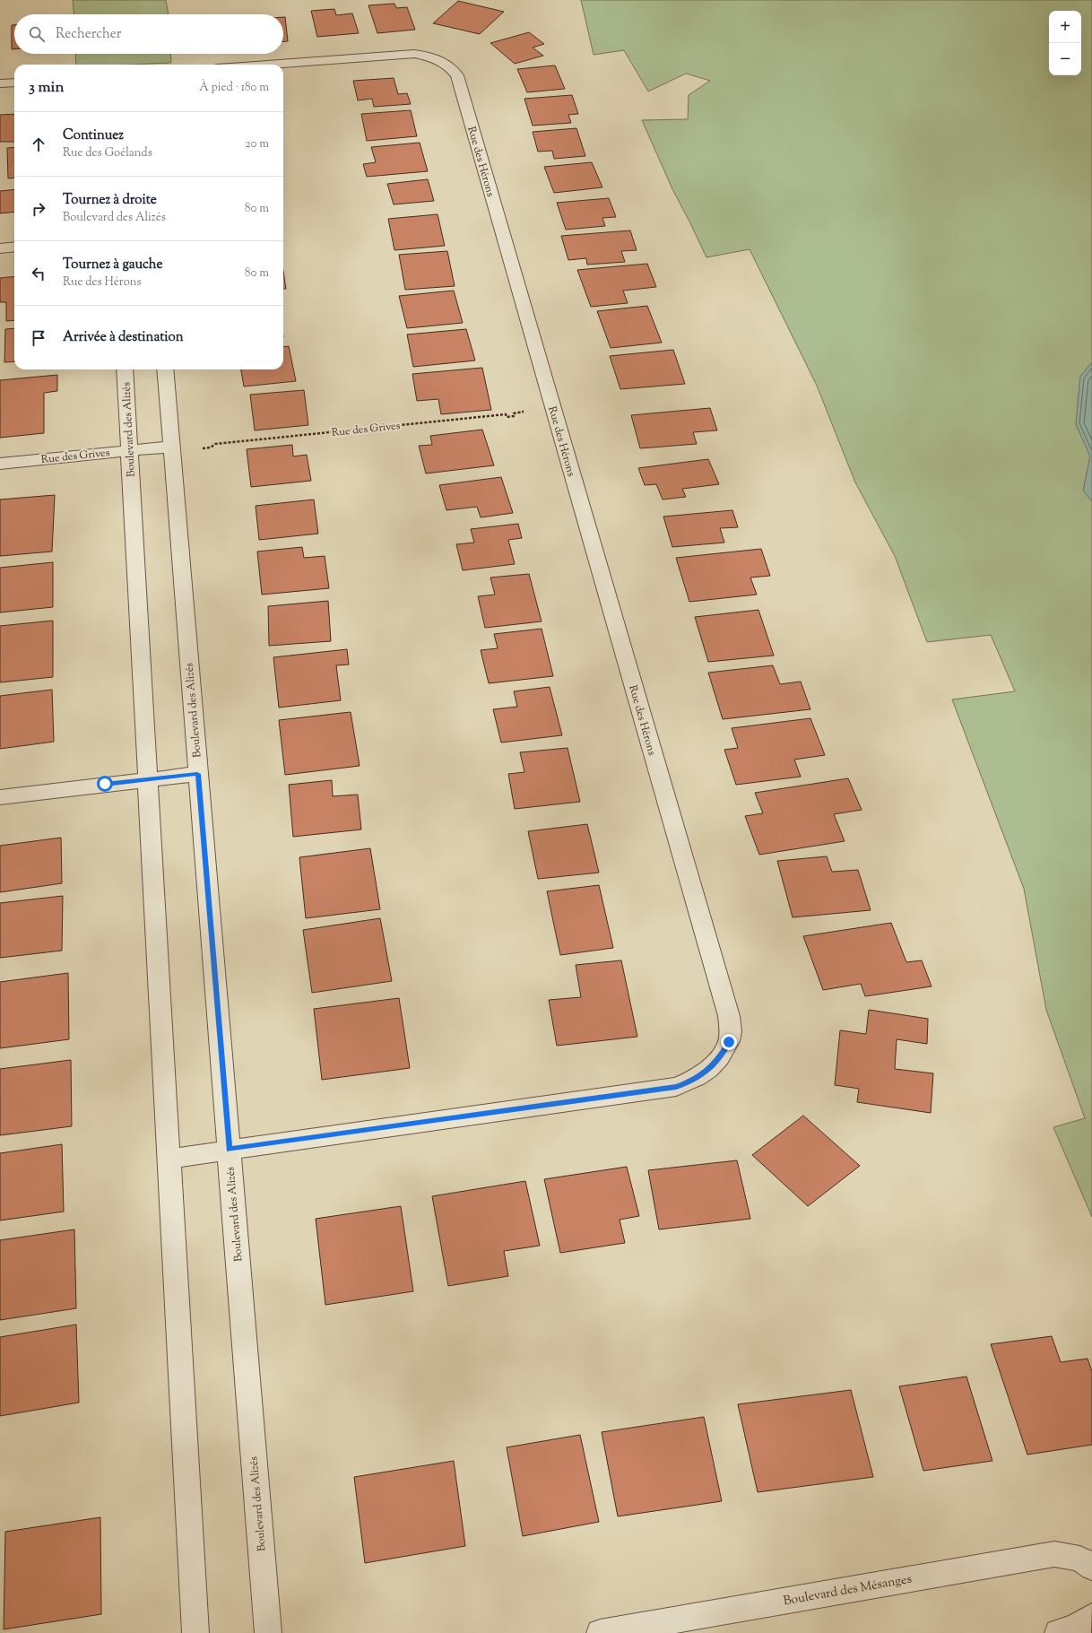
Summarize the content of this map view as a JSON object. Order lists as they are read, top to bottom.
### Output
{
  "streets": {
    "street": [
      "Rue des Hérons",
      "Rue des Grives",
      "Boulevard des Alizés",
      "Boulevard des Mésanges"
    ]
  },
  "crossings": [
    ["Rue des Hérons", "Boulevard des Alizés"],
    ["Rue des Grives", "Boulevard des Alizés"]
  ],
  "page": {
    "map_buttons": ["+", "−"],
    "search": "Rechercher",
    "heading": ["3 min", "À pied · 180 m"],
    "list": [
      ["Continuez", "Rue des Goélands", "20 m"],
      ["Tournez à droite", "Boulevard des Alizés", "80 m"],
      ["Tournez à gauche", "Rue des Hérons", "80 m"],
      "Arrivée à destination"
    ]
  }
}
